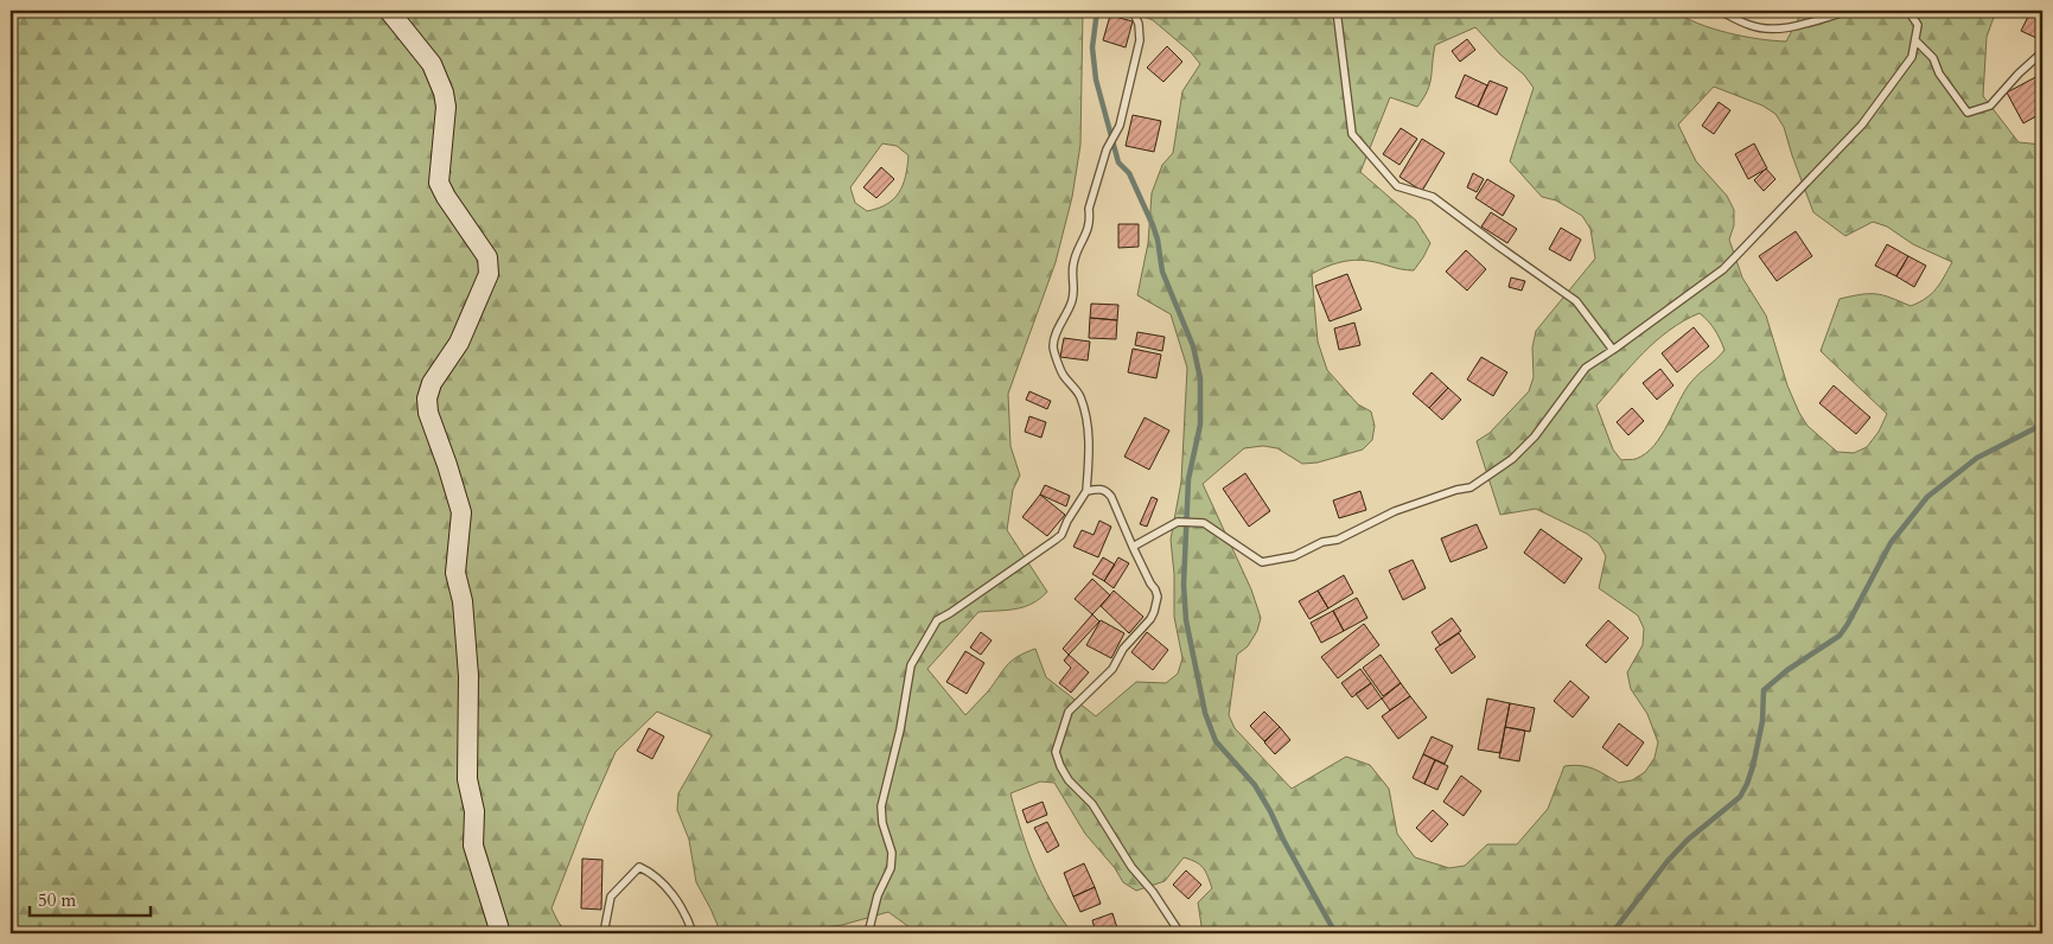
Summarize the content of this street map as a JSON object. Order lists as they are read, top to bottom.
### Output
{
  "scale_bar": "50 m"
}
